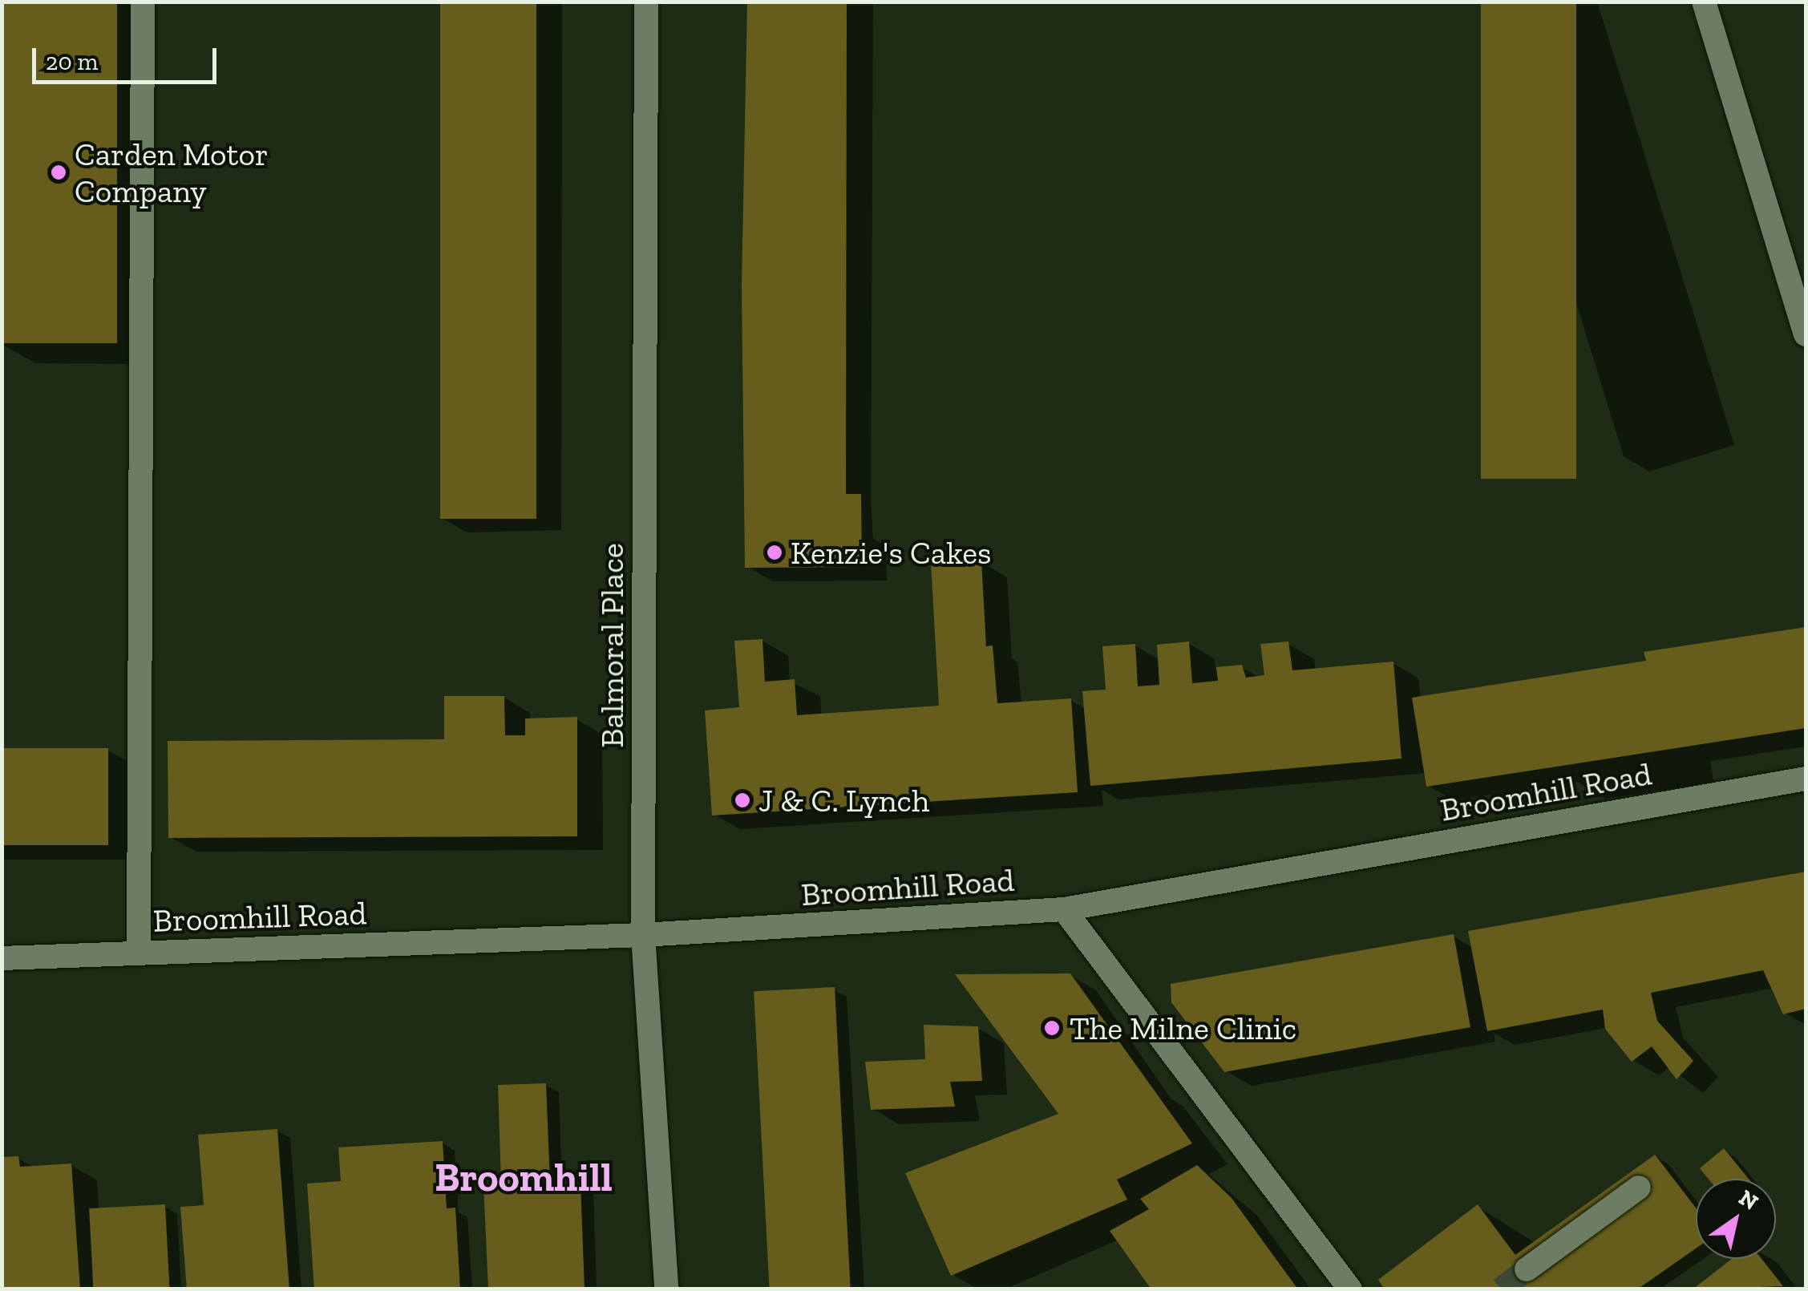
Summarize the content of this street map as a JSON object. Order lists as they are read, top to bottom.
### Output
{
  "streets": {
    "street": ["Balmoral Place", "Broomhill Road"]
  },
  "crossings": [
    ["Balmoral Place", "Broomhill Road"]
  ],
  "districts": ["Broomhill"],
  "places": [
    "Carden Motor Company",
    "Kenzie's Cakes",
    "J & C. Lynch",
    "The Milne Clinic"
  ],
  "scale_bar": "20 m",
  "north": "top right"
}
